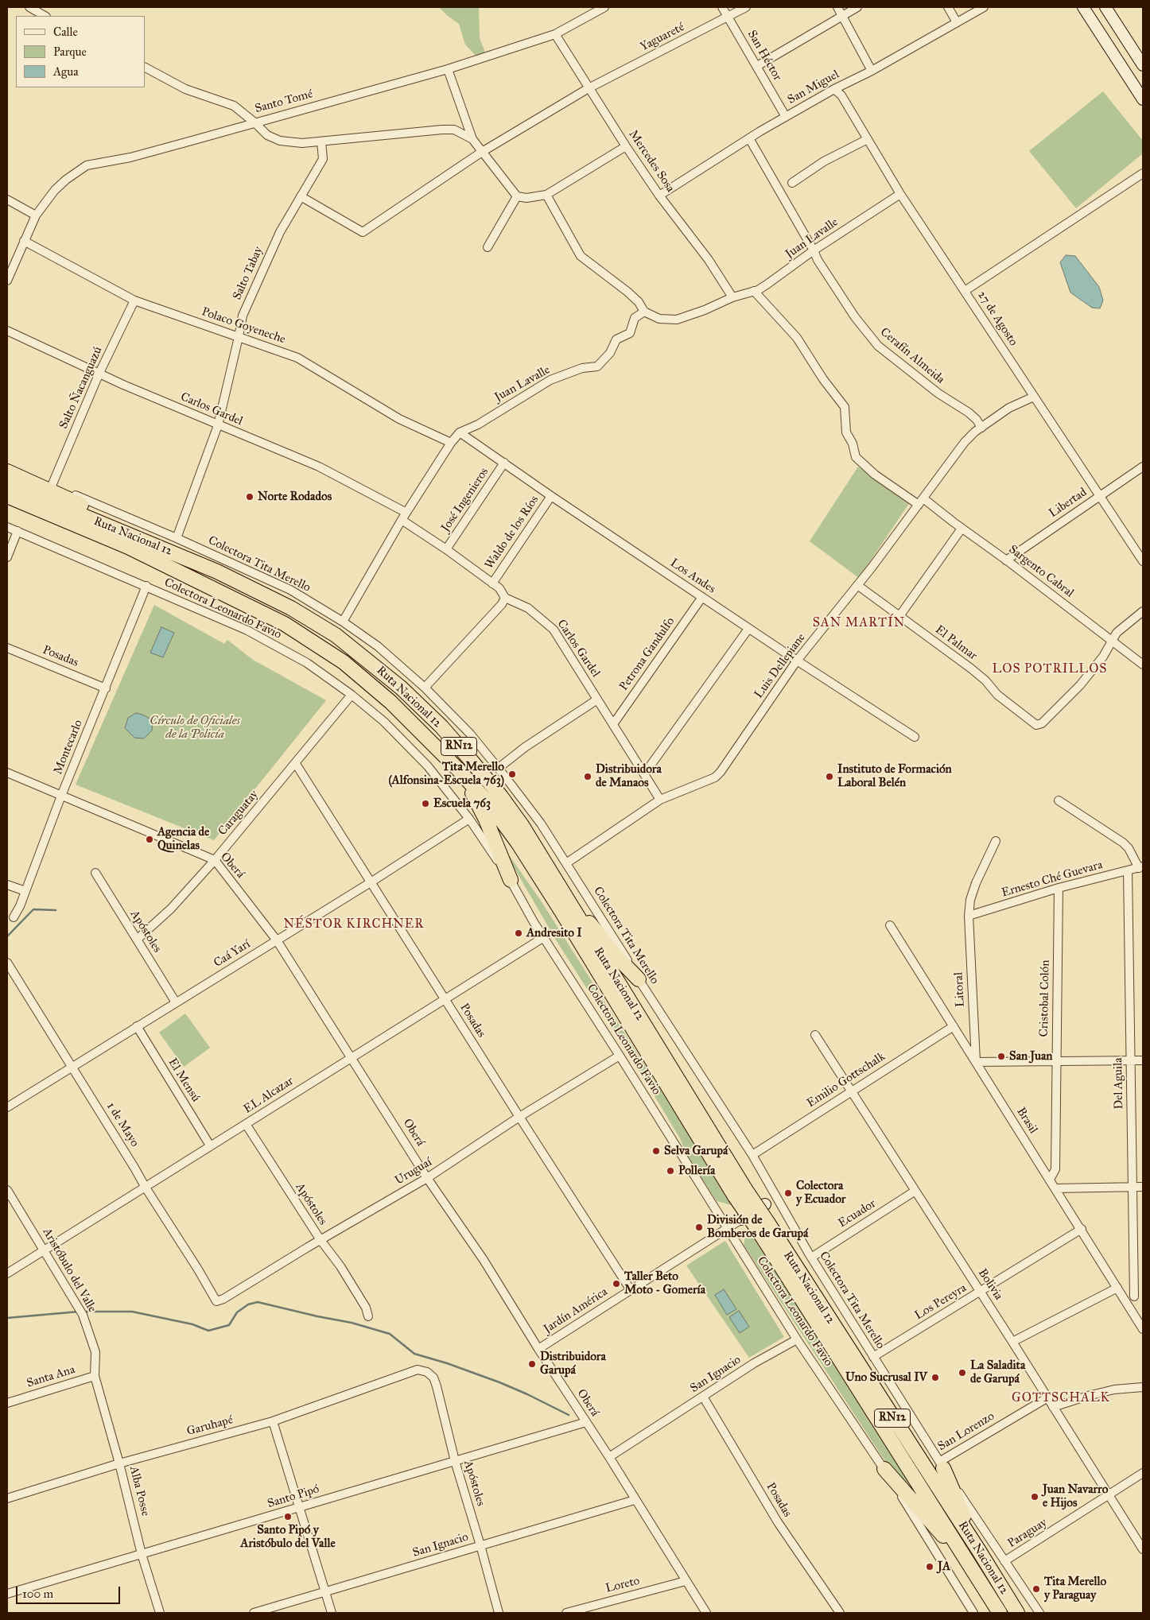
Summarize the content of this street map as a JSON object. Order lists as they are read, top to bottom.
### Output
{
  "streets": {
    "highway": ["Ruta Nacional 12", "RN12"],
    "street": [
      "Yaguareté",
      "San Héctor",
      "San Miguel",
      "Santo Tomé",
      "Mercedes Sosa",
      "Juan Lavalle",
      "Salto Tabay",
      "27 de Agosto",
      "Polaco Goyeneche",
      "Cerafín Almeida",
      "Salto Ñacanguazú",
      "Carlos Gardel",
      "José Ingenieros",
      "Libertad",
      "Waldo de los Ríos",
      "Colectora Tita Merello",
      "Sargento Cabral",
      "Los Andes",
      "Colectora Leonardo Favio",
      "El Palmar",
      "Petrona Gandulfo",
      "Posadas",
      "Luis Dellepiane",
      "Montecarlo",
      "Caraguatay",
      "Oberá",
      "Ernesto Ché Guevara",
      "Apóstoles",
      "Caá Yarí",
      "Litoral",
      "Cristobal Colón",
      "El Mensú",
      "Emilio Gottschalk",
      "Del Aguila",
      "EL Alcazar",
      "Brasil",
      "1 de Mayo",
      "Uruguaí",
      "Ecuador",
      "Aristóbulo del Valle",
      "Bolivia",
      "Los Pereyra",
      "Jardín América",
      "San Ignacio",
      "Santa Ana",
      "Garuhapé",
      "San Lorenzo",
      "Alba Posse",
      "Santo Pipó",
      "Paraguay",
      "Loreto"
    ]
  },
  "crossings": [
    ["Yaguareté", "San Héctor"],
    ["Yaguareté", "Mercedes Sosa"],
    ["Yaguareté", "Salto Tabay"],
    ["San Héctor", "San Miguel"],
    ["San Miguel", "Mercedes Sosa"],
    ["San Miguel", "27 de Agosto"],
    ["San Miguel", "Cerafín Almeida"],
    ["Santo Tomé", "Mercedes Sosa"],
    ["Santo Tomé", "Polaco Goyeneche"],
    ["Mercedes Sosa", "Juan Lavalle"],
    ["Juan Lavalle", "27 de Agosto"],
    ["Juan Lavalle", "Polaco Goyeneche"],
    ["Juan Lavalle", "Cerafín Almeida"],
    ["Juan Lavalle", "Carlos Gardel"],
    ["Juan Lavalle", "Colectora Tita Merello"],
    ["Juan Lavalle", "Los Andes"],
    ["Salto Tabay", "Polaco Goyeneche"],
    ["Salto Tabay", "Carlos Gardel"],
    ["Salto Tabay", "Colectora Tita Merello"],
    ["27 de Agosto", "Libertad"],
    ["27 de Agosto", "Luis Dellepiane"],
    ["Polaco Goyeneche", "Salto Ñacanguazú"],
    ["Cerafín Almeida", "Luis Dellepiane"],
    ["Salto Ñacanguazú", "Carlos Gardel"],
    ["Salto Ñacanguazú", "Colectora Tita Merello"],
    ["Carlos Gardel", "José Ingenieros"],
    ["Carlos Gardel", "Waldo de los Ríos"],
    ["Carlos Gardel", "Petrona Gandulfo"],
    ["Carlos Gardel", "Luis Dellepiane"],
    ["José Ingenieros", "Los Andes"],
    ["Libertad", "Sargento Cabral"],
    ["Waldo de los Ríos", "Los Andes"],
    ["Colectora Tita Merello", "Luis Dellepiane"],
    ["Colectora Tita Merello", "Emilio Gottschalk"],
    ["Colectora Tita Merello", "Ecuador"],
    ["Colectora Tita Merello", "Los Pereyra"],
    ["Colectora Tita Merello", "San Lorenzo"],
    ["Colectora Tita Merello", "Paraguay"],
    ["Sargento Cabral", "El Palmar"],
    ["Sargento Cabral", "Luis Dellepiane"],
    ["Los Andes", "Petrona Gandulfo"],
    ["Los Andes", "Luis Dellepiane"],
    ["Colectora Leonardo Favio", "Montecarlo"],
    ["Colectora Leonardo Favio", "Caraguatay"],
    ["Colectora Leonardo Favio", "Caá Yarí"],
    ["Colectora Leonardo Favio", "EL Alcazar"],
    ["Colectora Leonardo Favio", "Uruguaí"],
    ["Colectora Leonardo Favio", "Jardín América"],
    ["Colectora Leonardo Favio", "San Ignacio"],
    ["El Palmar", "Luis Dellepiane"],
    ["Posadas", "Montecarlo"],
    ["Posadas", "Caraguatay"],
    ["Posadas", "Caá Yarí"],
    ["Posadas", "EL Alcazar"],
    ["Posadas", "Uruguaí"],
    ["Posadas", "Jardín América"],
    ["Posadas", "San Ignacio"],
    ["Montecarlo", "Oberá"],
    ["Caraguatay", "Oberá"],
    ["Caraguatay", "Apóstoles"],
    ["Oberá", "Caá Yarí"],
    ["Oberá", "EL Alcazar"],
    ["Oberá", "Uruguaí"],
    ["Oberá", "Jardín América"],
    ["Oberá", "San Ignacio"],
    ["Oberá", "Santo Pipó"],
    ["Oberá", "Loreto"],
    ["Ernesto Ché Guevara", "Litoral"],
    ["Ernesto Ché Guevara", "Cristobal Colón"],
    ["Ernesto Ché Guevara", "Del Aguila"],
    ["Apóstoles", "Caá Yarí"],
    ["Apóstoles", "EL Alcazar"],
    ["Apóstoles", "Uruguaí"],
    ["Apóstoles", "San Ignacio"],
    ["Apóstoles", "Garuhapé"],
    ["Apóstoles", "Santo Pipó"],
    ["Caá Yarí", "El Mensú"],
    ["Caá Yarí", "1 de Mayo"],
    ["Litoral", "Brasil"],
    ["Cristobal Colón", "Brasil"],
    ["El Mensú", "EL Alcazar"],
    ["Emilio Gottschalk", "Brasil"],
    ["Emilio Gottschalk", "Bolivia"],
    ["EL Alcazar", "1 de Mayo"],
    ["EL Alcazar", "Aristóbulo del Valle"],
    ["Brasil", "Los Pereyra"],
    ["1 de Mayo", "Uruguaí"],
    ["Ecuador", "Bolivia"],
    ["Aristóbulo del Valle", "Santa Ana"],
    ["Aristóbulo del Valle", "Alba Posse"],
    ["Bolivia", "Los Pereyra"],
    ["Bolivia", "San Lorenzo"],
    ["Bolivia", "Paraguay"],
    ["Santa Ana", "Alba Posse"],
    ["Garuhapé", "Alba Posse"],
    ["Alba Posse", "Santo Pipó"]
  ],
  "districts": [
    "SAN MARTÍN",
    "LOS POTRILLOS",
    "NÉSTOR KIRCHNER",
    "GOTTSCHALK"
  ],
  "parks": ["Círculo de Oficiales de la Policía"],
  "places": [
    "Norte Rodados",
    "Tita Merello (Alfonsina-Escuela 763)",
    "Distribuidora de Manaos",
    "Instituto de Formación Laboral Belén",
    "Escuela 763",
    "Agencia de Quinelas",
    "Andresito I",
    "San Juan",
    "Selva Garupá",
    "Pollería",
    "Colectora y Ecuador",
    "División de Bomberos de Garupá",
    "Taller Beto Moto - Gomería",
    "Distribuidora Garupá",
    "La Saladita de Garupá",
    "Uno Sucrusal IV",
    "Juan Navarro e Hijos",
    "Santo Pipó y Aristóbulo del Valle",
    "JA",
    "Tita Merello y Paraguay"
  ],
  "legend": ["Calle", "Parque", "Agua"],
  "scale_bar": "100 m"
}
